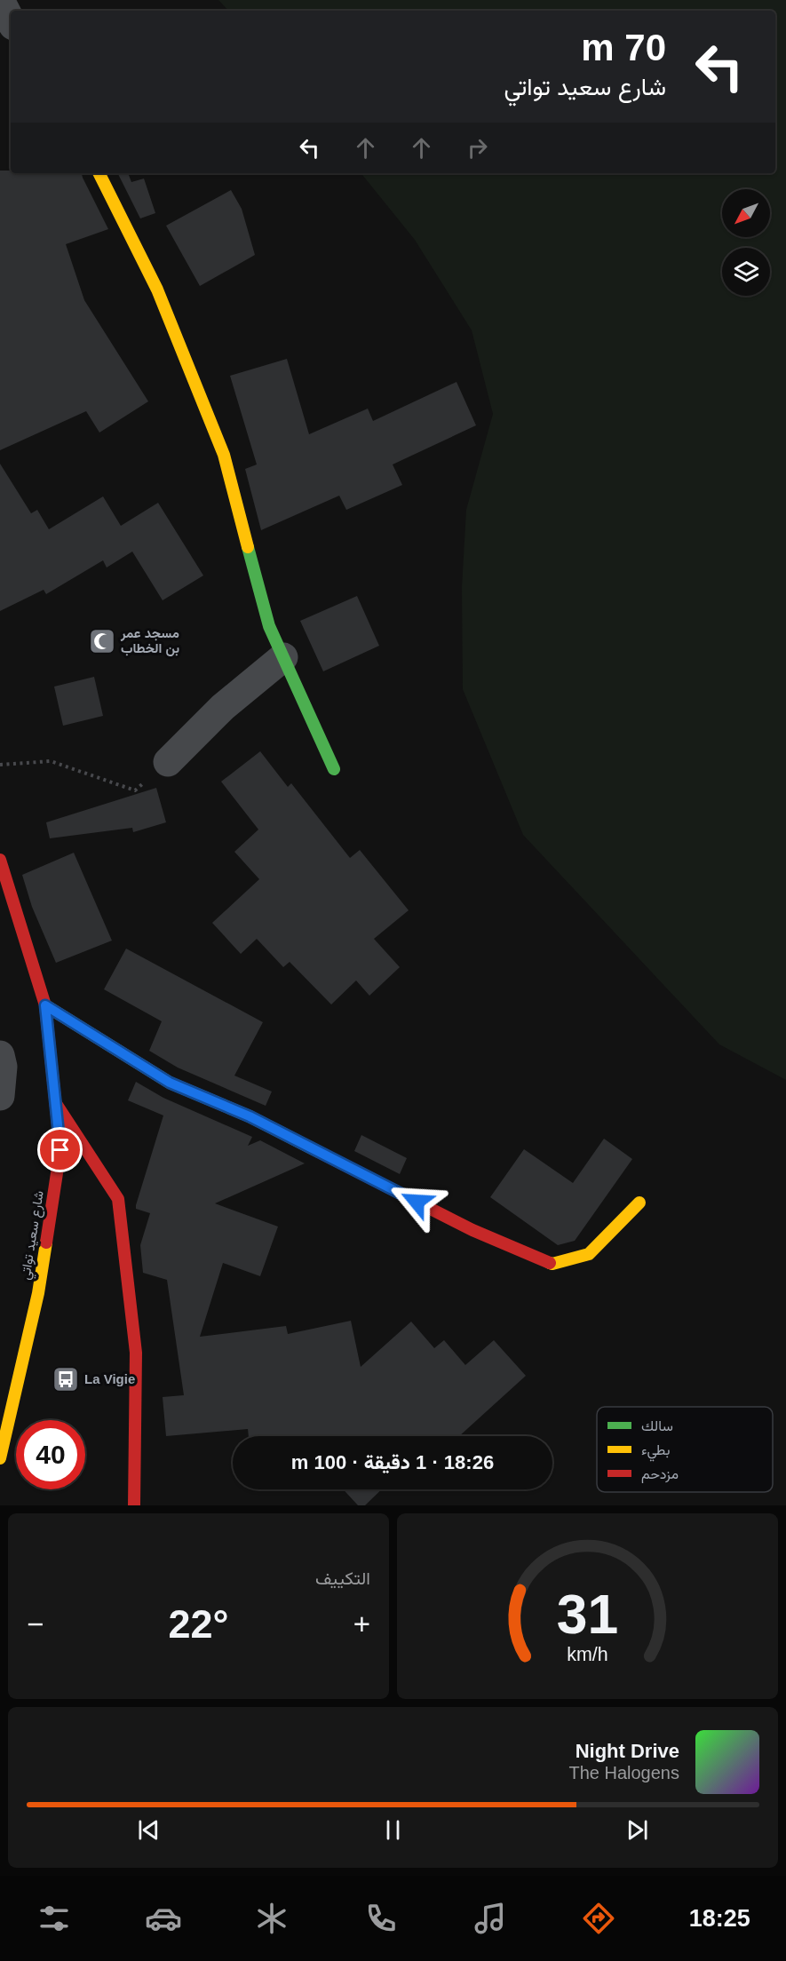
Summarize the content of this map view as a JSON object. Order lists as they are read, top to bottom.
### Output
{
  "streets": {
    "street": ["شارع سعيد تواتي"]
  },
  "places": {
    "mosque": ["مسجد عمر بن الخطاب"],
    "bus stop": ["La Vigie"]
  },
  "legend": ["سالك", "بطيء", "مزدحم"],
  "north": "bottom left",
  "page": {
    "turn": ["70 m", "شارع سعيد تواتي"],
    "limit": "40",
    "trip": "18:26 · 1 دقيقة · 100 m",
    "tile": "التكييف",
    "heat": ["−", "22°", "+"],
    "song": ["Night Drive", "The Halogens"],
    "tabs": "18:25",
    "gauge": ["31", "km/h"]
  }
}
